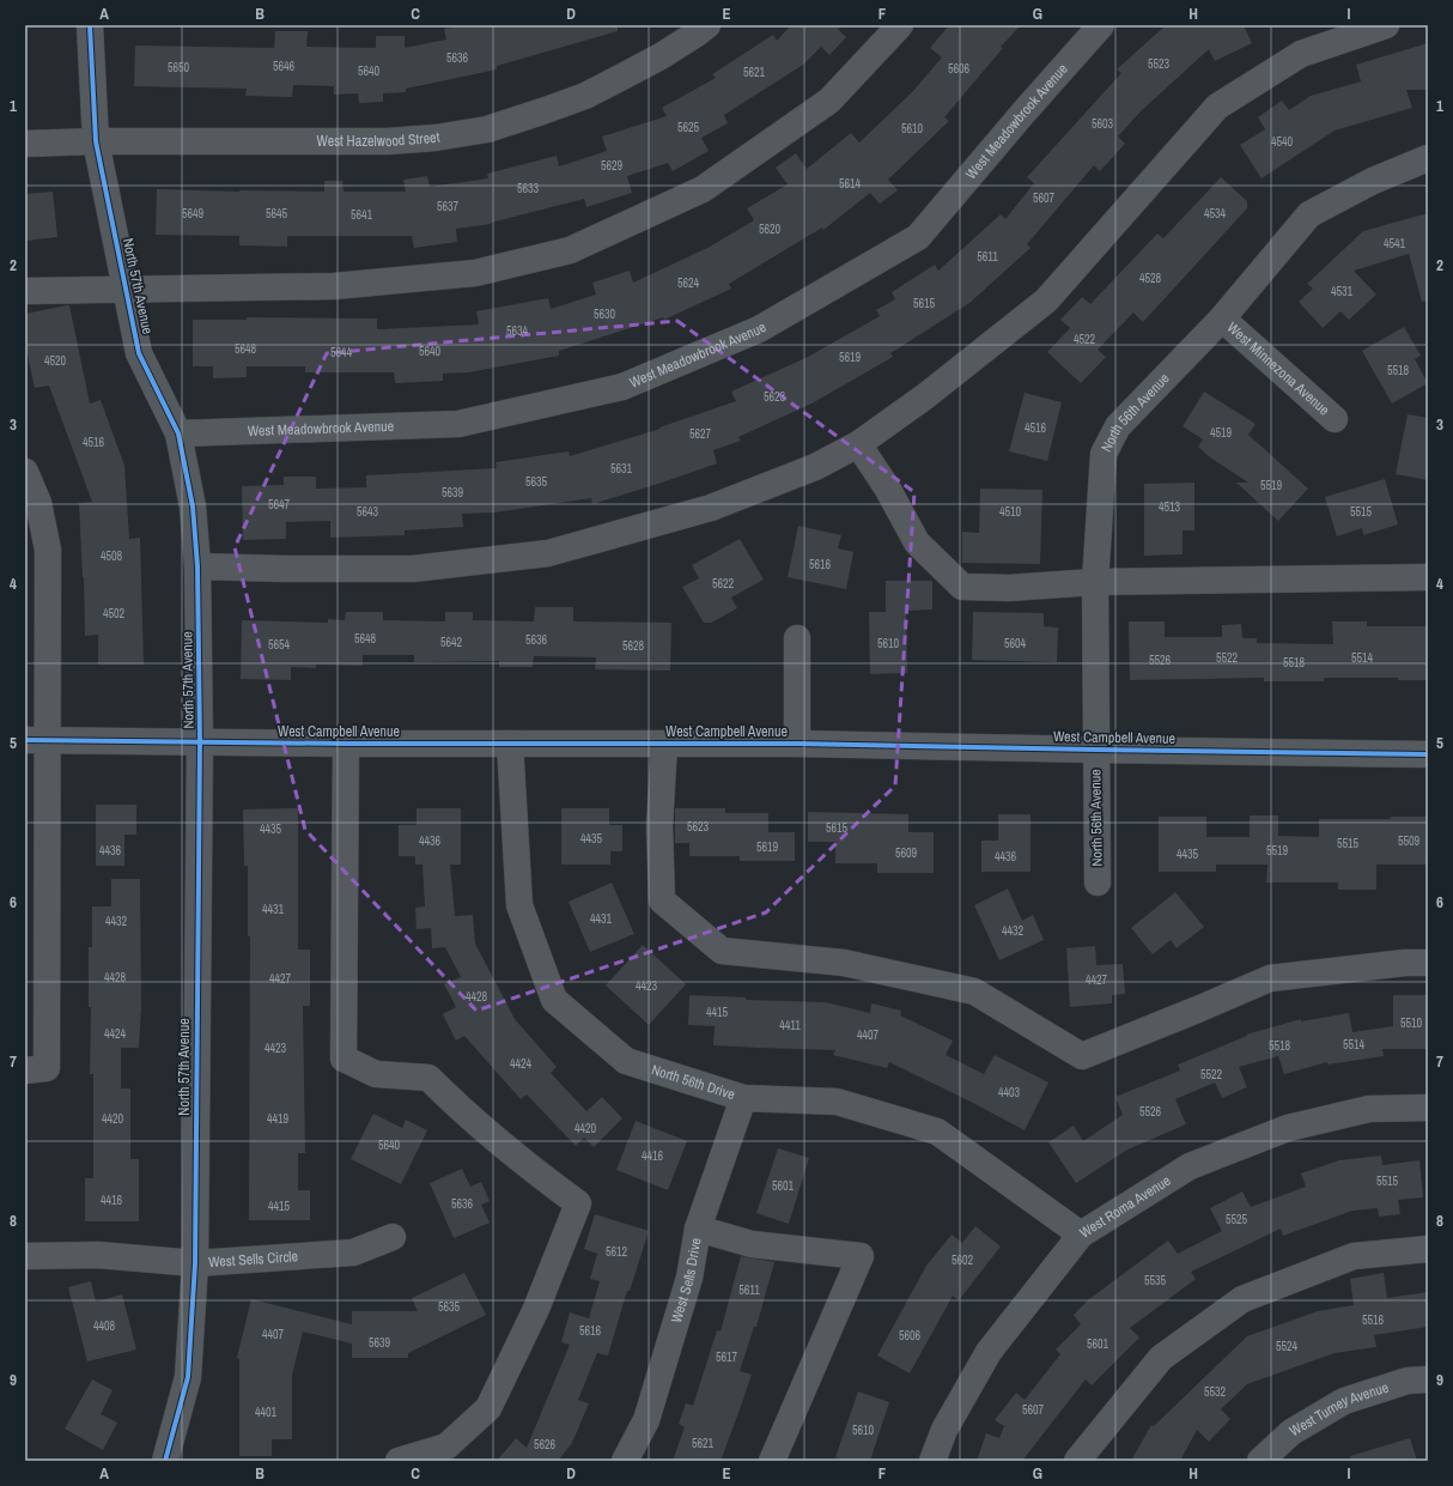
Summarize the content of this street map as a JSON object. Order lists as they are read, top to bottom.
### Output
{
  "streets": {
    "street": [
      "West Meadowbrook Avenue",
      "West Hazelwood Street",
      "North 57th Avenue",
      "West Minnezona Avenue",
      "North 56th Avenue",
      "West Campbell Avenue",
      "North 56th Drive",
      "West Roma Avenue",
      "West Sells Circle",
      "West Sells Drive",
      "West Turney Avenue"
    ]
  },
  "crossings": [
    ["West Meadowbrook Avenue", "North 57th Avenue"],
    ["West Hazelwood Street", "North 57th Avenue"],
    ["North 57th Avenue", "West Campbell Avenue"],
    ["North 57th Avenue", "West Sells Circle"],
    ["West Minnezona Avenue", "North 56th Avenue"],
    ["North 56th Avenue", "West Campbell Avenue"],
    ["West Campbell Avenue", "North 56th Drive"],
    ["North 56th Drive", "West Roma Avenue"],
    ["North 56th Drive", "West Sells Drive"]
  ],
  "house_numbers": [
    "5636",
    "5523",
    "5646",
    "5650",
    "5606",
    "5640",
    "5621",
    "5603",
    "5625",
    "5610",
    "4540",
    "5629",
    "5614",
    "5633",
    "5607",
    "5637",
    "5649",
    "5645",
    "4534",
    "5641",
    "5620",
    "4541",
    "5611",
    "4528",
    "5624",
    "4531",
    "5615",
    "5630",
    "5634",
    "4522",
    "5648",
    "5640",
    "5644",
    "5619",
    "4520",
    "5518",
    "5623",
    "4516",
    "4519",
    "5627",
    "4516",
    "5631",
    "5635",
    "5519",
    "5639",
    "5647",
    "4513",
    "5643",
    "4510",
    "5515",
    "4508",
    "5616",
    "5622",
    "4502",
    "5648",
    "5636",
    "5642",
    "5610",
    "5604",
    "5654",
    "5628",
    "5522",
    "5514",
    "5526",
    "5518",
    "5623",
    "5615",
    "4435",
    "4435",
    "4436",
    "5509",
    "5515",
    "5619",
    "4436",
    "5519",
    "5609",
    "4435",
    "4436",
    "4431",
    "4431",
    "4432",
    "4432",
    "4428",
    "4427",
    "4427",
    "4423",
    "4428",
    "4415",
    "5510",
    "4411",
    "4424",
    "4407",
    "5514",
    "5518",
    "4423",
    "4424",
    "5522",
    "4403",
    "5526",
    "4420",
    "4419",
    "4420",
    "5640",
    "4416",
    "5515",
    "5601",
    "4416",
    "5636",
    "4415",
    "5525",
    "5612",
    "5602",
    "5535",
    "5611",
    "5635",
    "5516",
    "4408",
    "5616",
    "4407",
    "5606",
    "5639",
    "5601",
    "5524",
    "5617",
    "5532",
    "5607",
    "4401",
    "5610",
    "5621",
    "5626"
  ],
  "grid": {
    "columns": [
      "A",
      "B",
      "C",
      "D",
      "E",
      "F",
      "G",
      "H",
      "I"
    ],
    "rows": [
      "1",
      "2",
      "3",
      "4",
      "5",
      "6",
      "7",
      "8",
      "9"
    ]
  }
}
